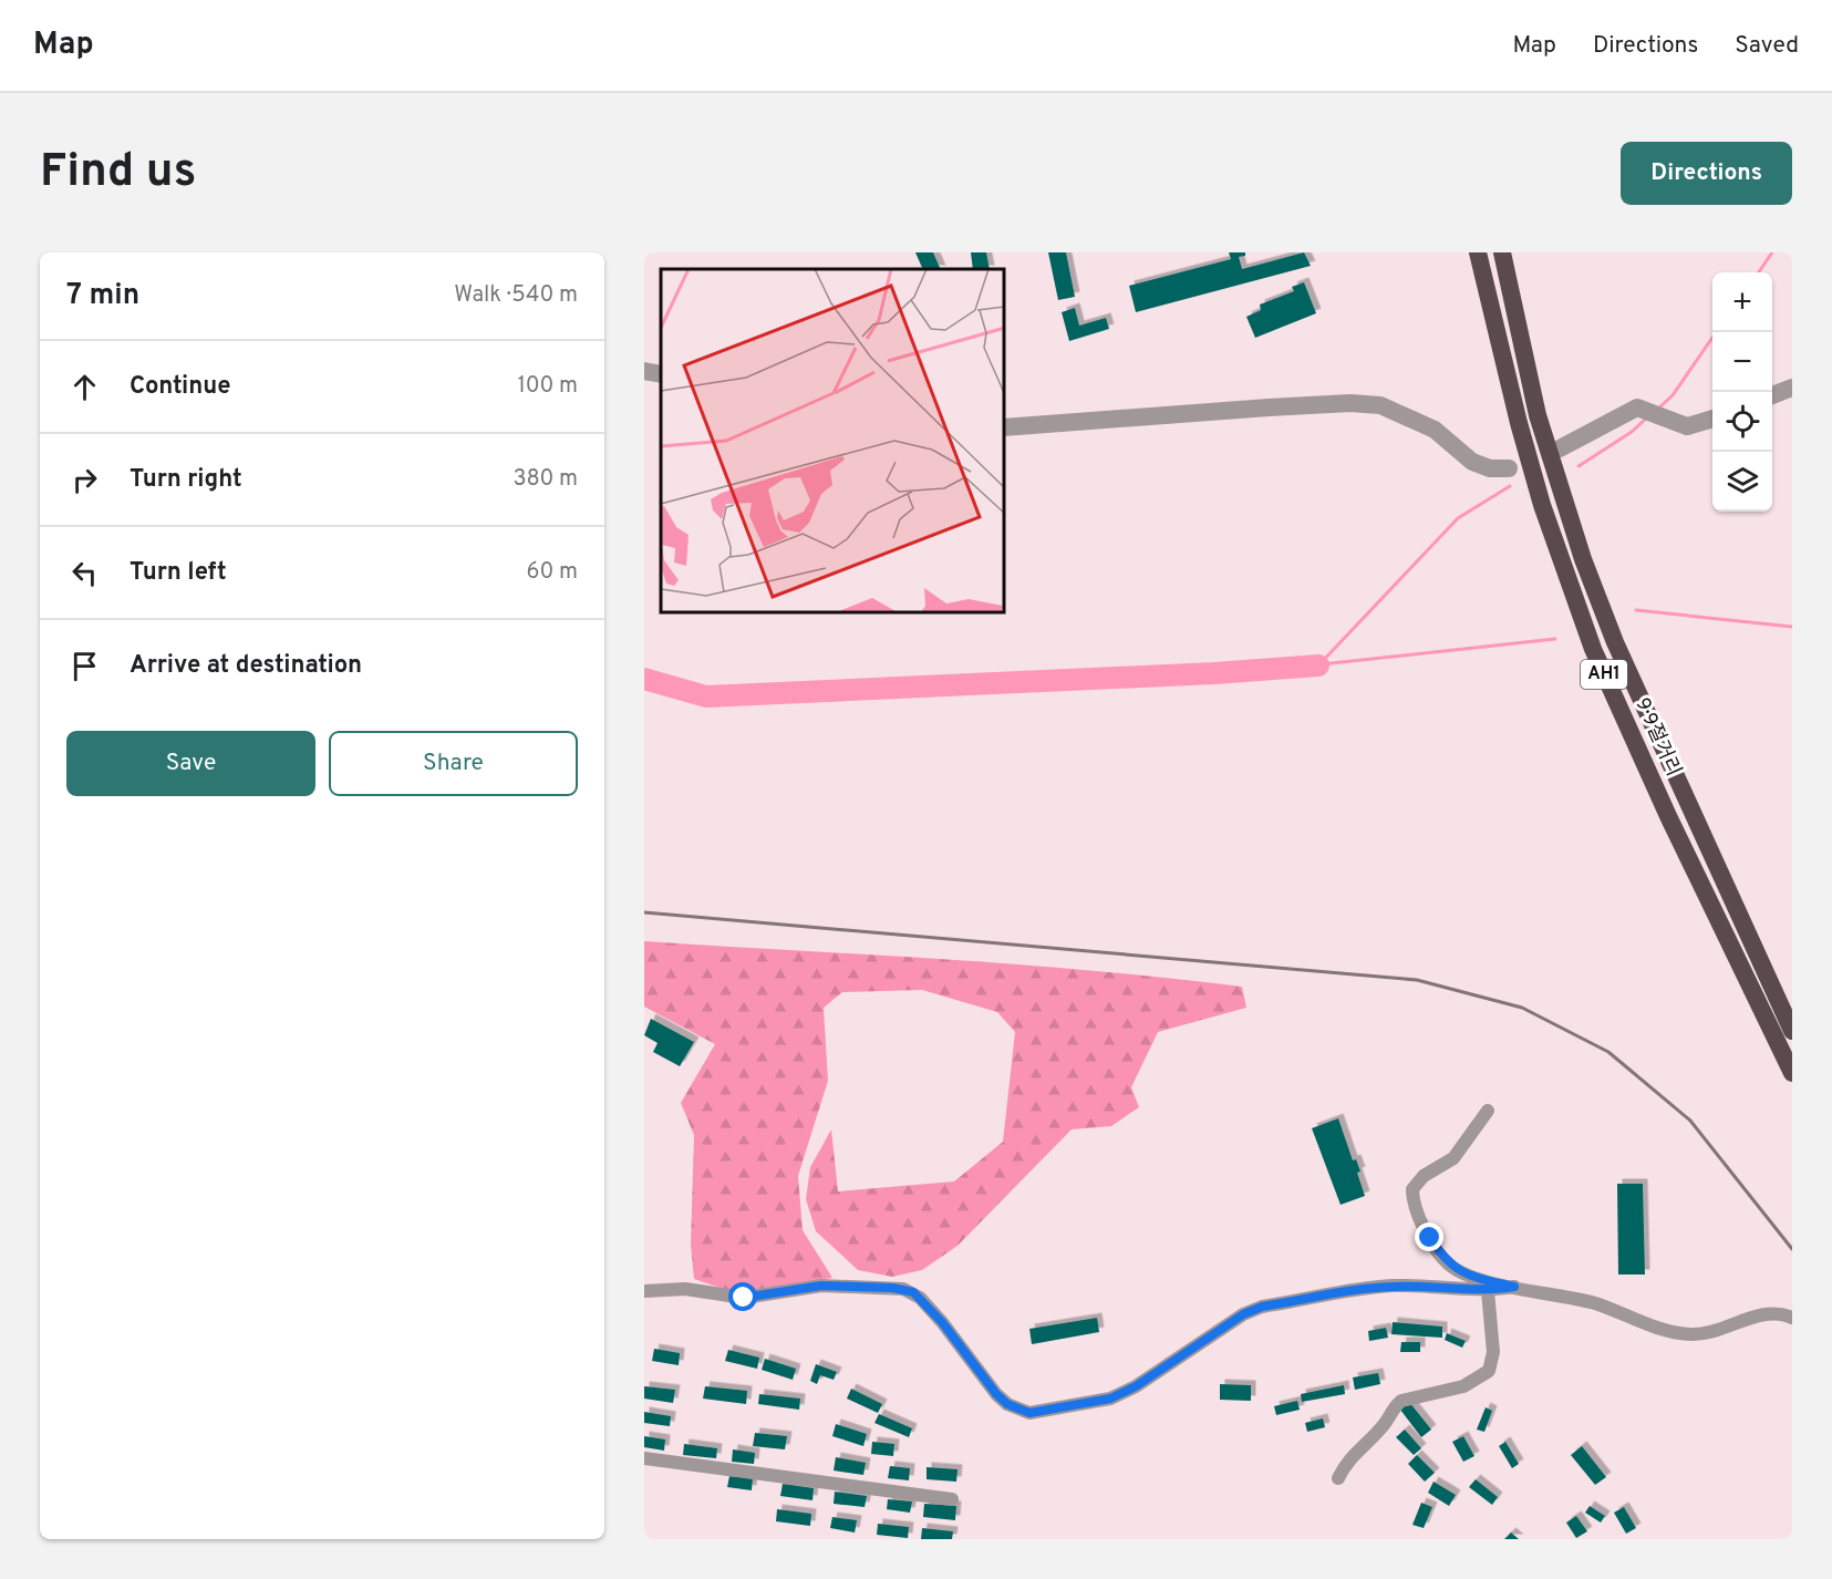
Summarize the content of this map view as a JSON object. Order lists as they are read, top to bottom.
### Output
{
  "streets": {
    "highway": ["AH1", "9·9절거리"]
  },
  "page": {
    "header": "Map",
    "nav": ["Map", "Directions", "Saved"],
    "buttons": [
      "Directions",
      ["Save", "Share"]
    ],
    "title": "Find us",
    "heading": ["7 min", "Walk · 540 m"],
    "map_buttons": ["+", "−"],
    "list": [
      ["Continue", "100 m"],
      ["Turn right", "380 m"],
      ["Turn left", "60 m"],
      "Arrive at destination"
    ]
  }
}
